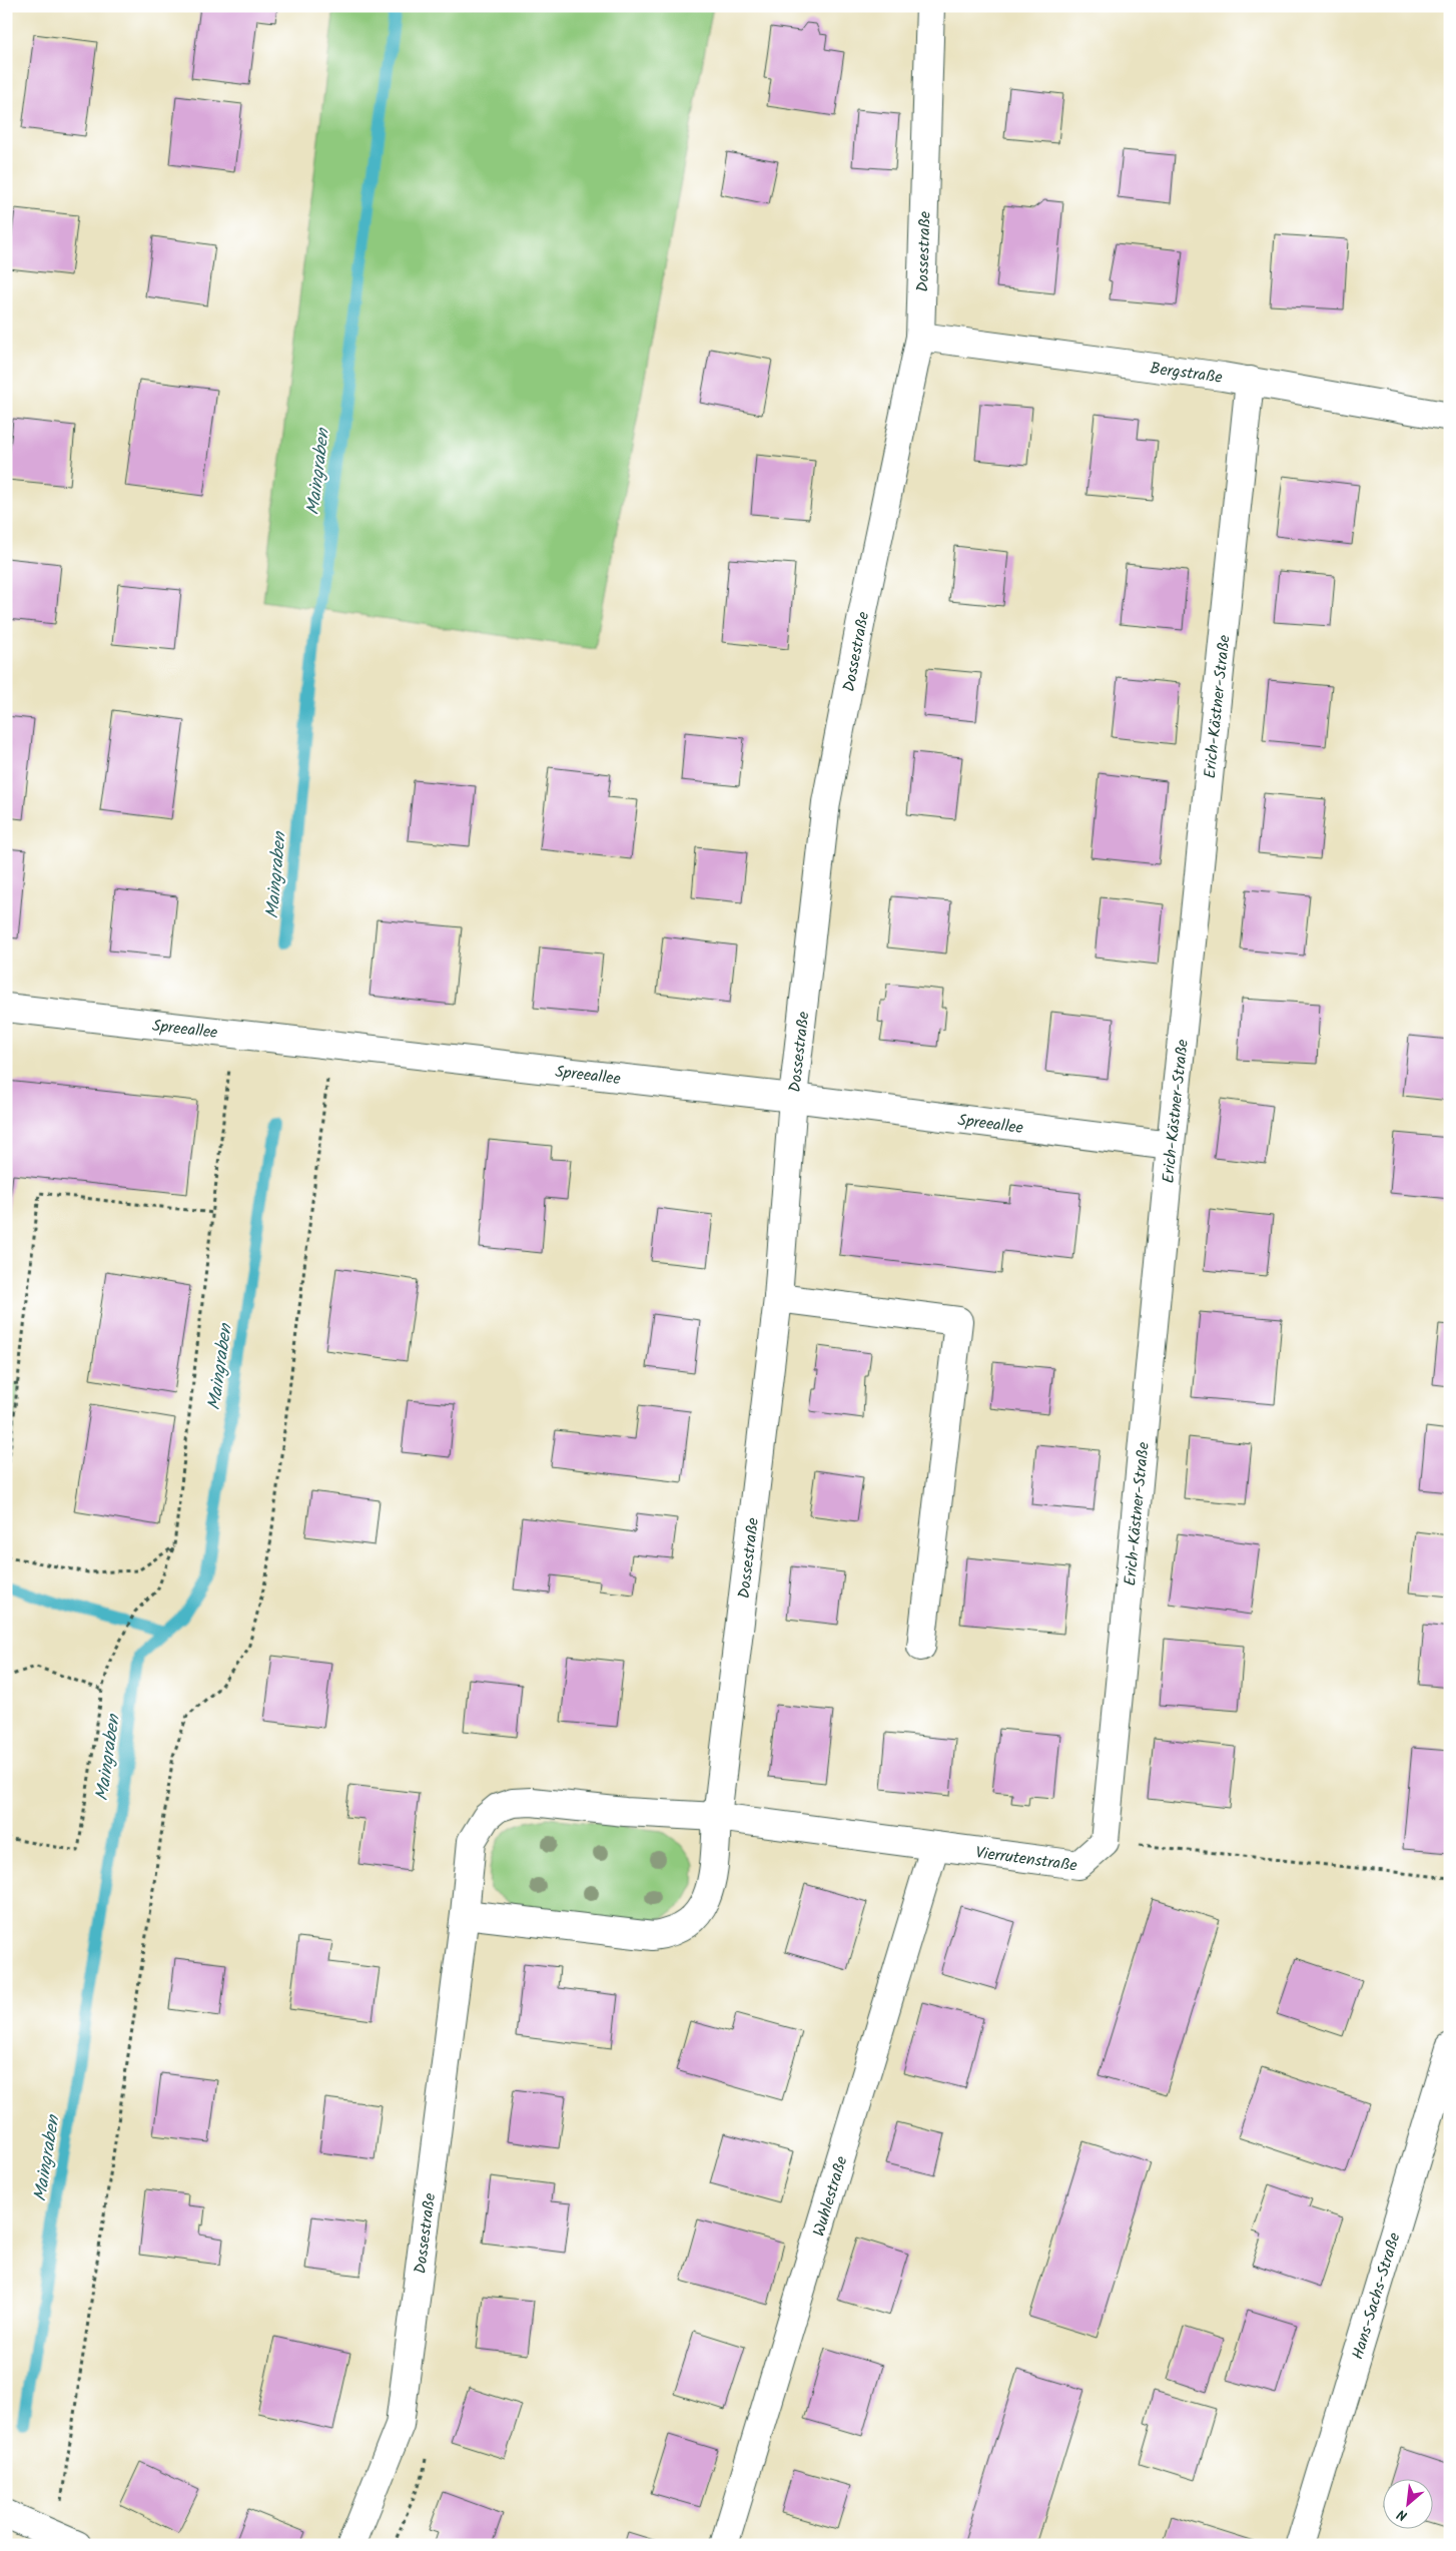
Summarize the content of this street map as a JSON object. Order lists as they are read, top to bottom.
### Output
{
  "streets": {
    "street": [
      "Dossestraße",
      "Bergstraße",
      "Erich-Kästner-Straße",
      "Spreeallee",
      "Vierrutenstraße",
      "Wuhlestraße",
      "Hans-Sachs-Straße"
    ]
  },
  "crossings": [
    ["Dossestraße", "Bergstraße"],
    ["Dossestraße", "Spreeallee"],
    ["Dossestraße", "Vierrutenstraße"],
    ["Bergstraße", "Erich-Kästner-Straße"],
    ["Erich-Kästner-Straße", "Spreeallee"],
    ["Erich-Kästner-Straße", "Vierrutenstraße"],
    ["Vierrutenstraße", "Wuhlestraße"]
  ],
  "water": ["Maingraben"],
  "north": "bottom left"
}
